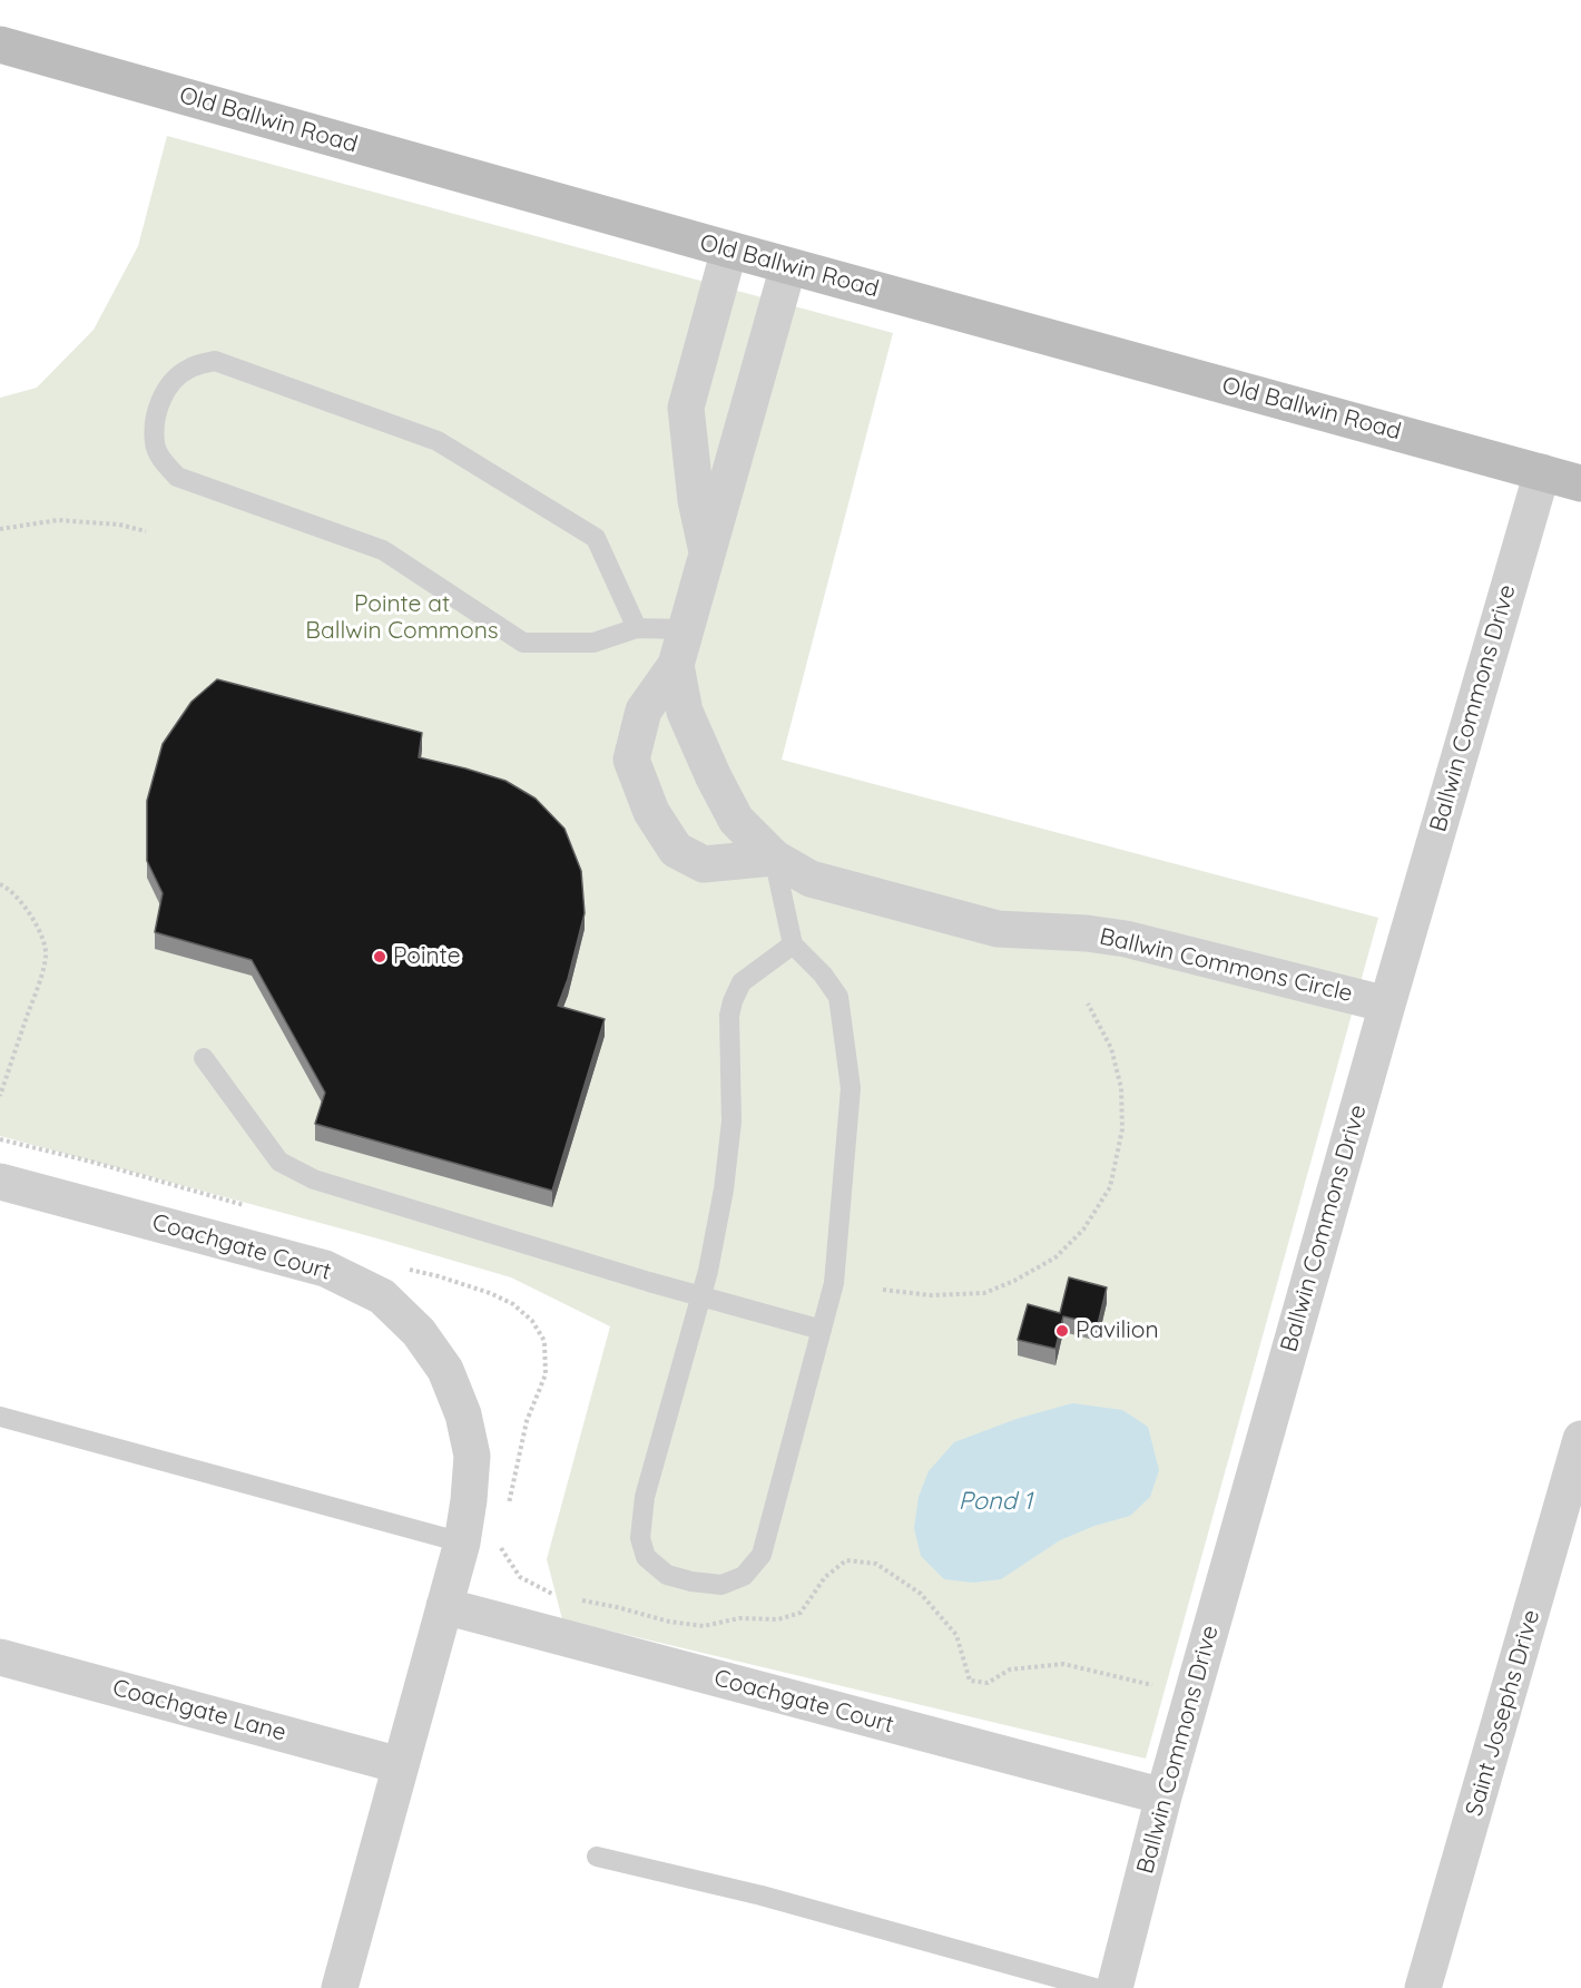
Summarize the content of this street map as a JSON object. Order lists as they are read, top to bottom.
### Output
{
  "streets": {
    "street": [
      "Old Ballwin Road",
      "Ballwin Commons Drive",
      "Ballwin Commons Circle",
      "Coachgate Court",
      "Coachgate Lane",
      "Saint Josephs Drive"
    ]
  },
  "crossings": [
    ["Old Ballwin Road", "Ballwin Commons Drive"],
    ["Old Ballwin Road", "Ballwin Commons Circle"],
    ["Ballwin Commons Drive", "Ballwin Commons Circle"],
    ["Ballwin Commons Drive", "Coachgate Court"],
    ["Coachgate Court", "Coachgate Lane"]
  ],
  "water": ["Pond 1"],
  "parks": ["Pointe at Ballwin Commons"],
  "places": ["Pointe", "Pavilion"]
}
